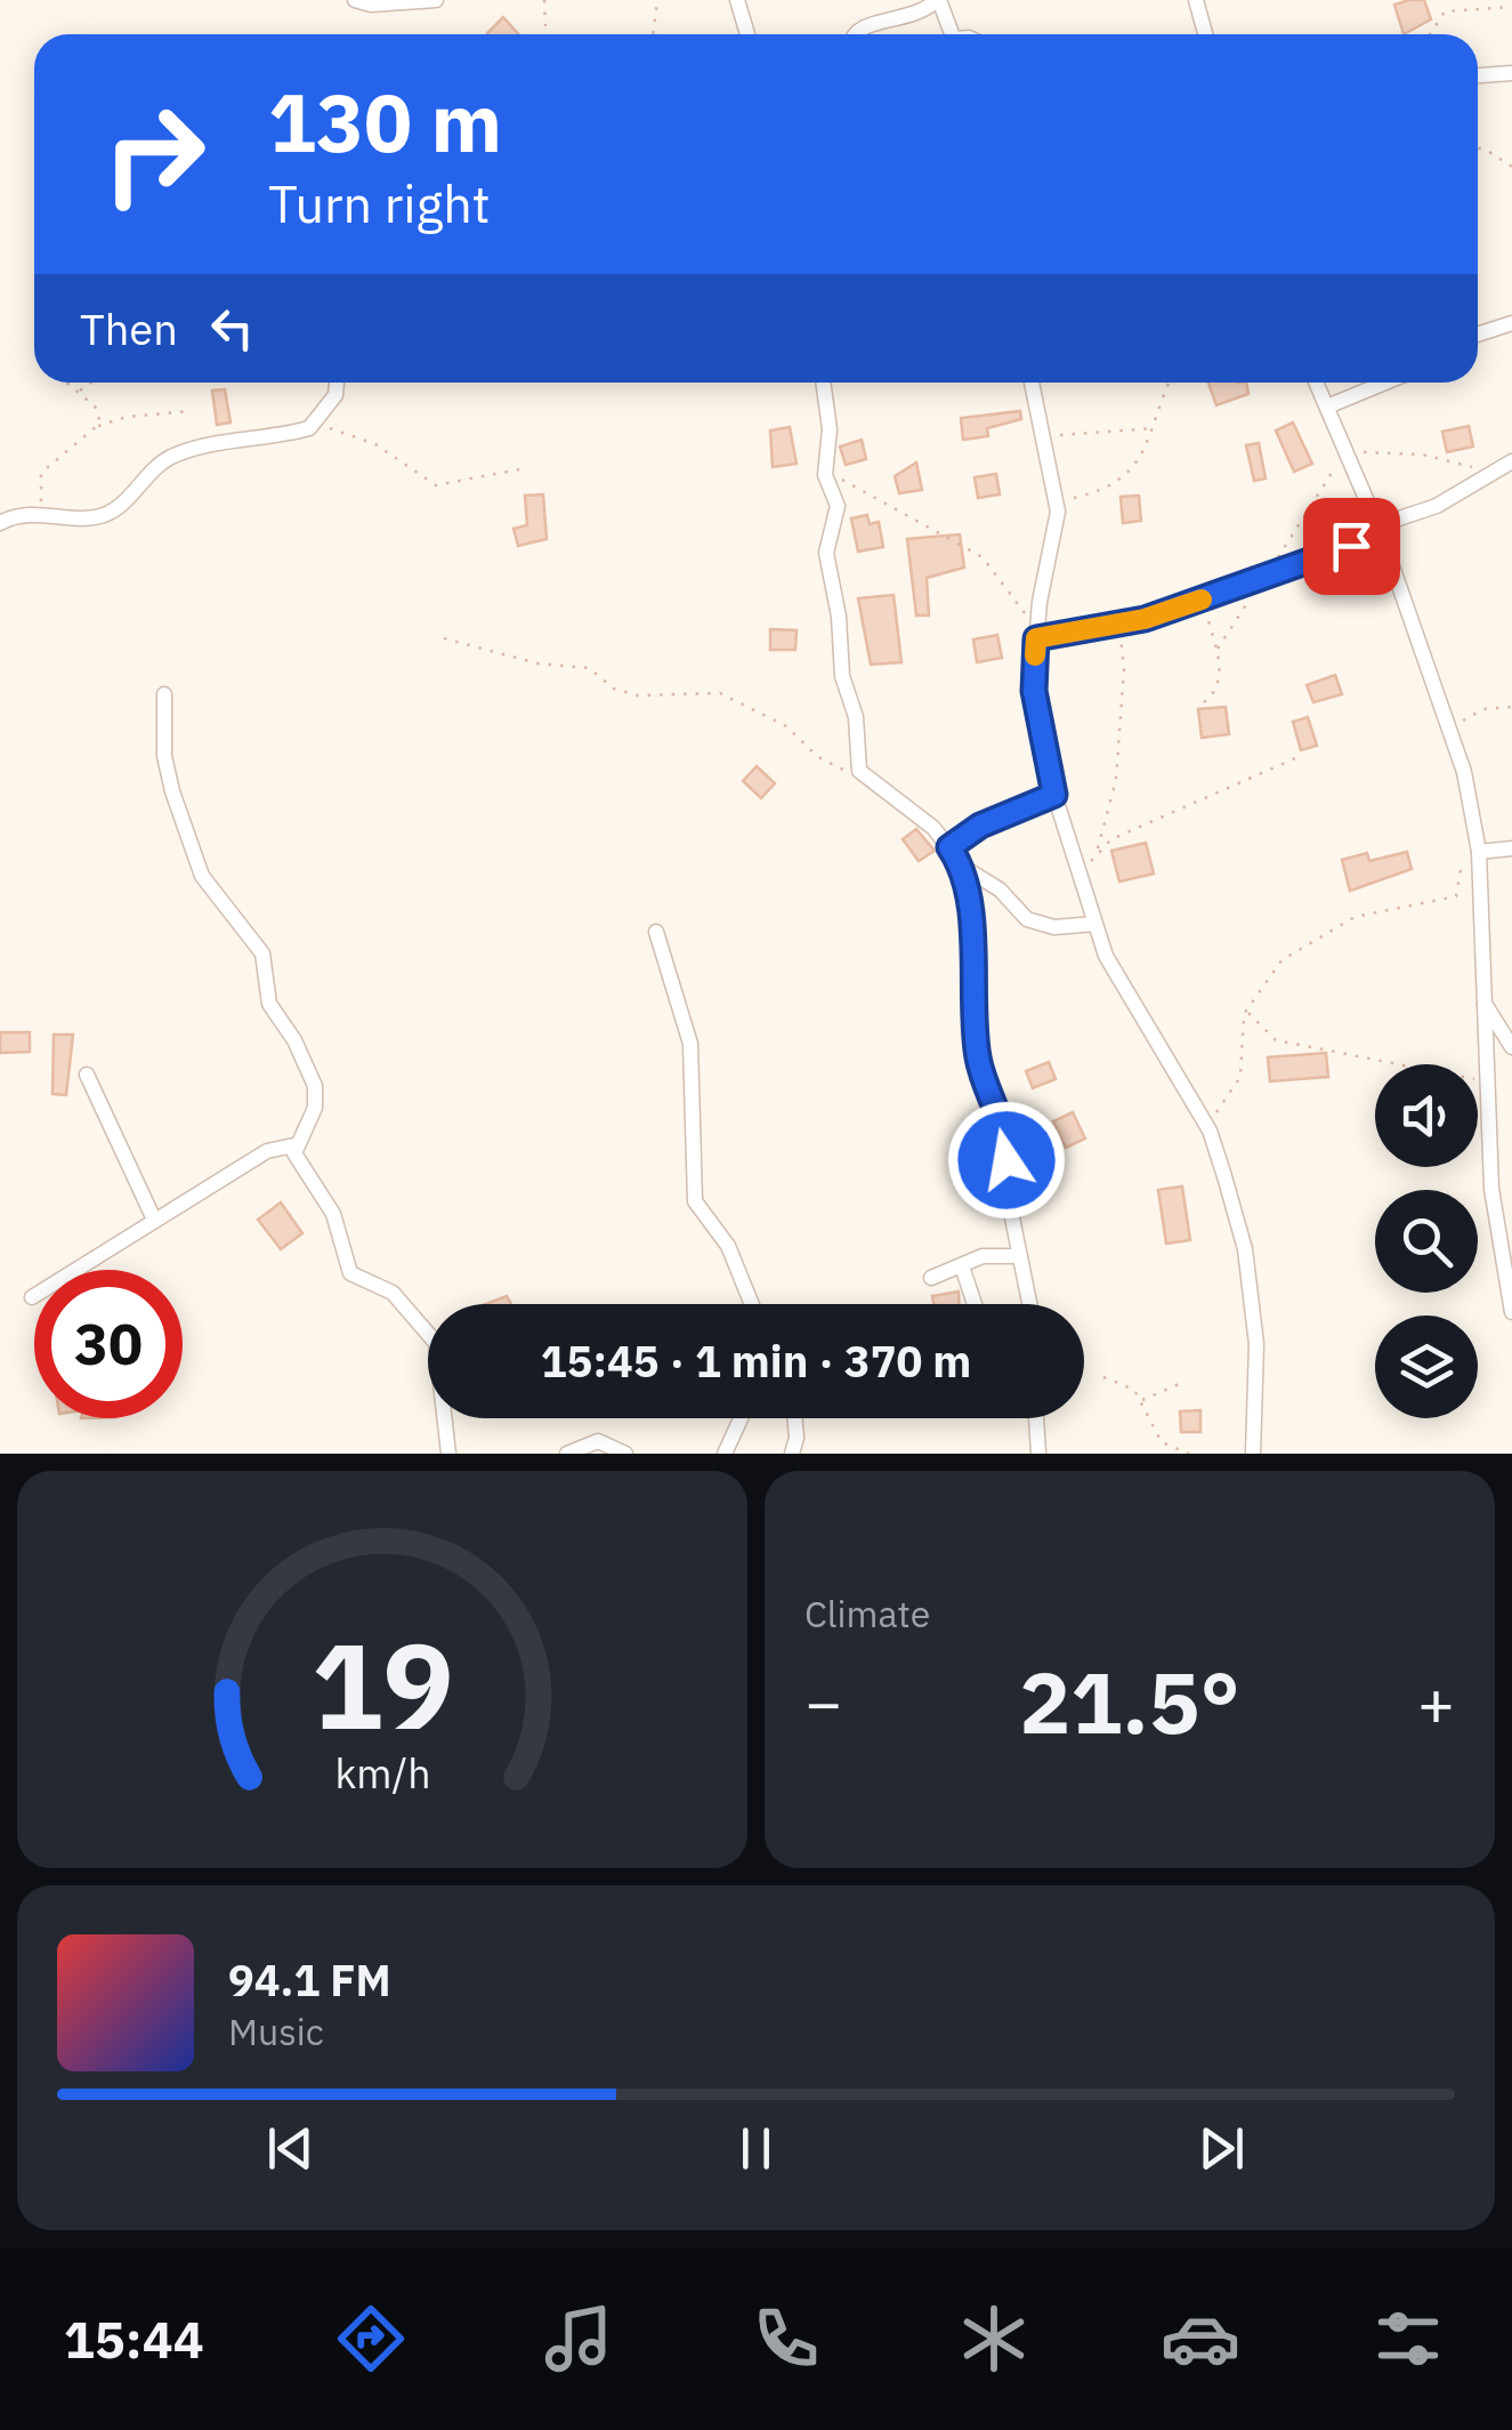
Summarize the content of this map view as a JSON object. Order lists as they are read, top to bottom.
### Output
{
  "page": {
    "turn": ["130 m", "Turn right"],
    "then": "Then",
    "limit": "30",
    "trip": "15:45 · 1 min · 370 m",
    "tile": "Climate",
    "heat": ["−", "21.5°", "+"],
    "song": ["94.1 FM", "Music"],
    "tabs": "15:44",
    "gauge": ["19", "km/h"]
  }
}
